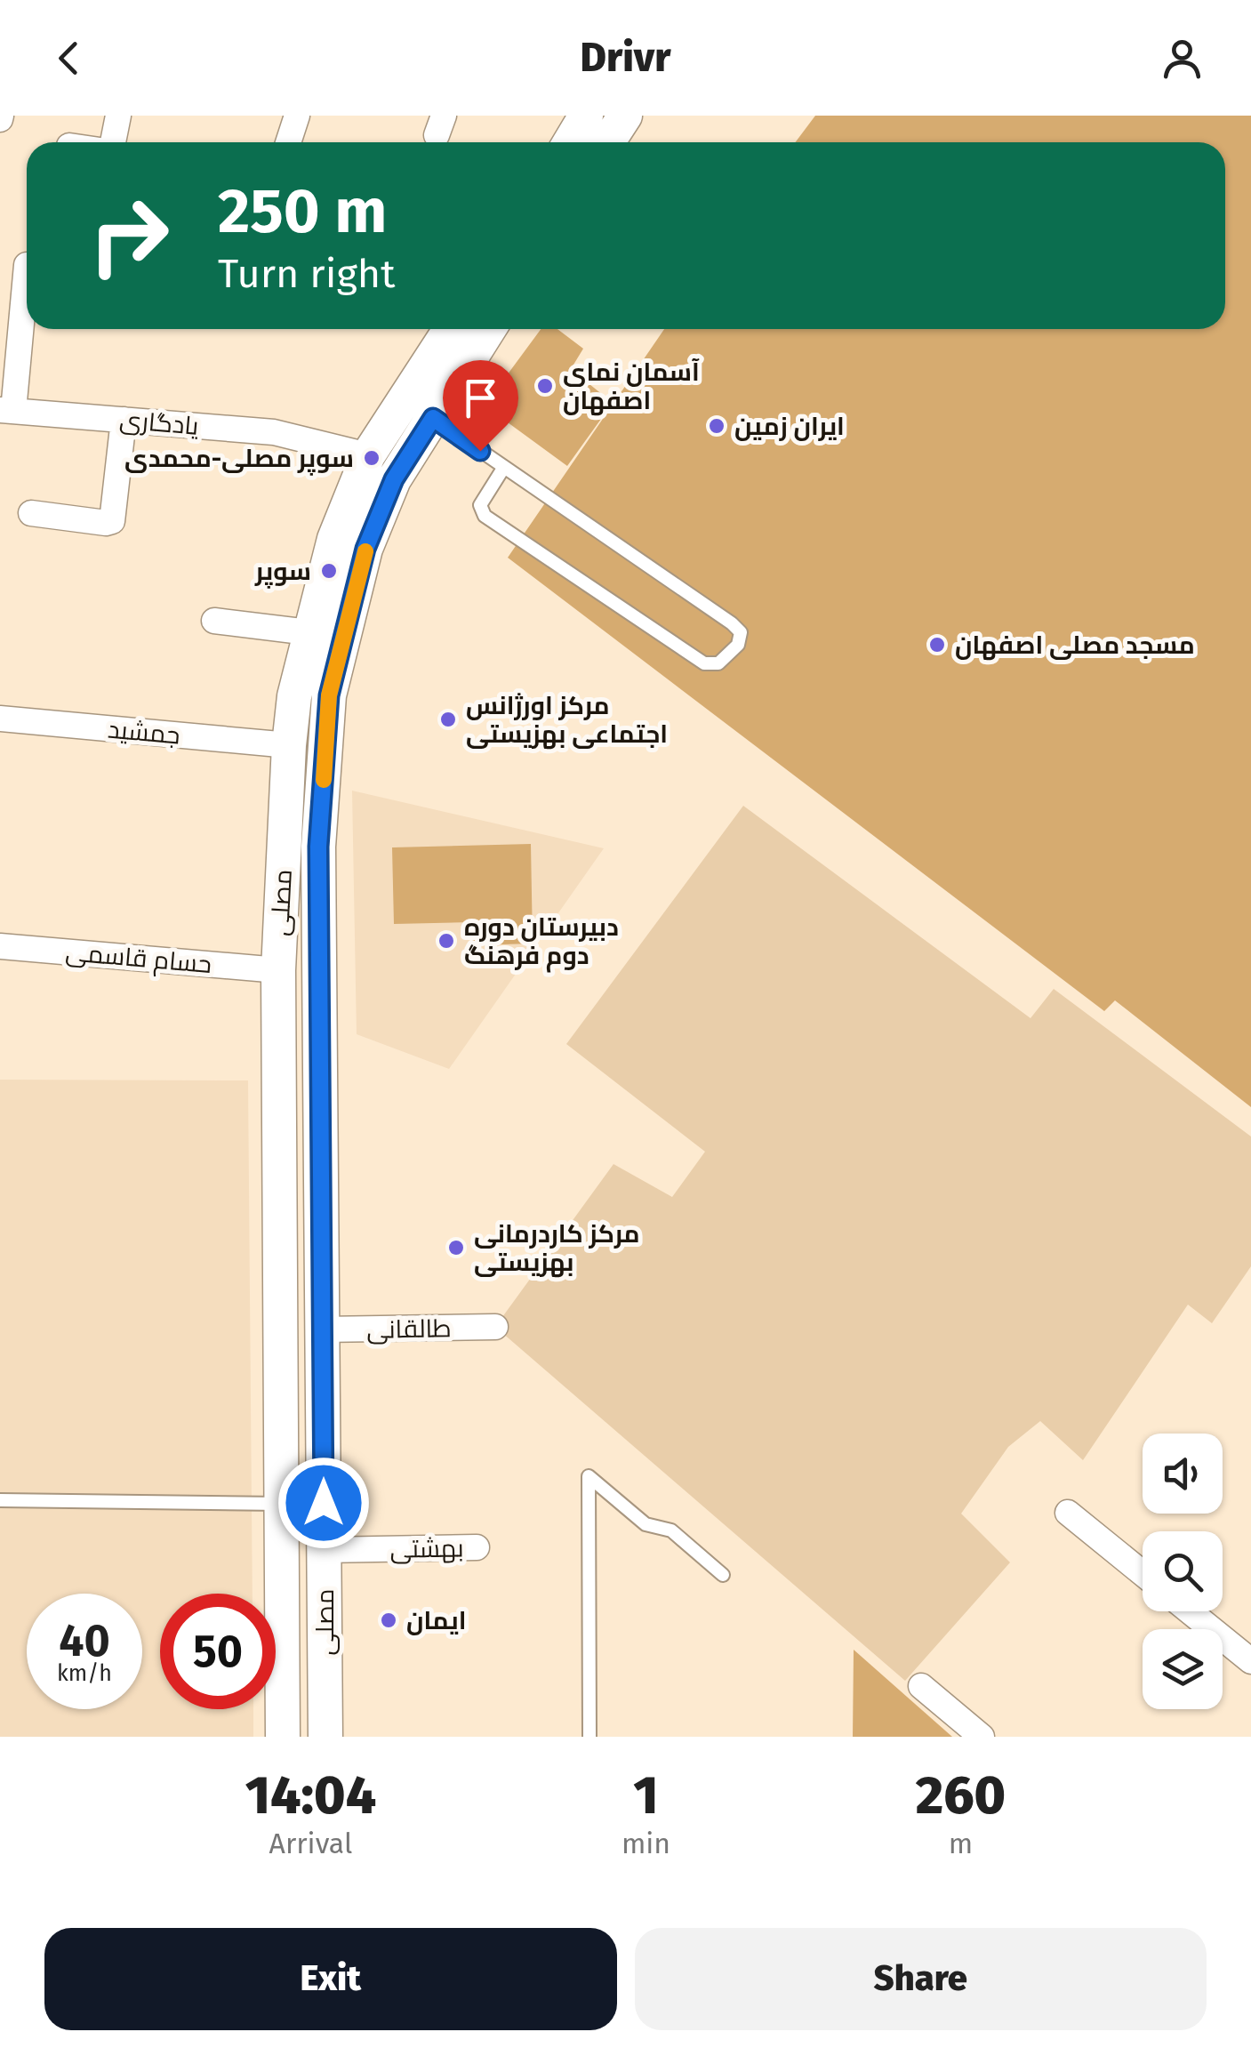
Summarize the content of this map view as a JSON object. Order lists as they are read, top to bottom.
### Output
{
  "streets": {
    "main road": ["مصلی"],
    "street": [
      "یادگاری",
      "جمشید",
      "حسام قاسمی",
      "طالقانی",
      "بهشتی"
    ]
  },
  "crossings": [
    ["یادگاری", "مصلی"],
    ["جمشید", "مصلی"],
    ["مصلی", "حسام قاسمی"],
    ["مصلی", "طالقانی"],
    ["مصلی", "بهشتی"]
  ],
  "places": [
    "آسمان نمای اصفهان",
    "ایران زمین",
    "سوپر مصلی-محمدی",
    "سوپر",
    "مسجد مصلی اصفهان",
    "مرکز اورژانس اجتماعی بهزیستی",
    "دبیرستان دوره دوم فرهنگ",
    "مرکز کاردرمانی بهزیستی",
    "ایمان"
  ],
  "page": {
    "header": "Drivr",
    "turn": ["250 m", "Turn right"],
    "speed": "40 km/h",
    "limit": "50",
    "eta": [
      "14:04",
      "Arrival",
      "1",
      "min",
      "260",
      "m"
    ],
    "buttons": ["Exit", "Share"]
  }
}
